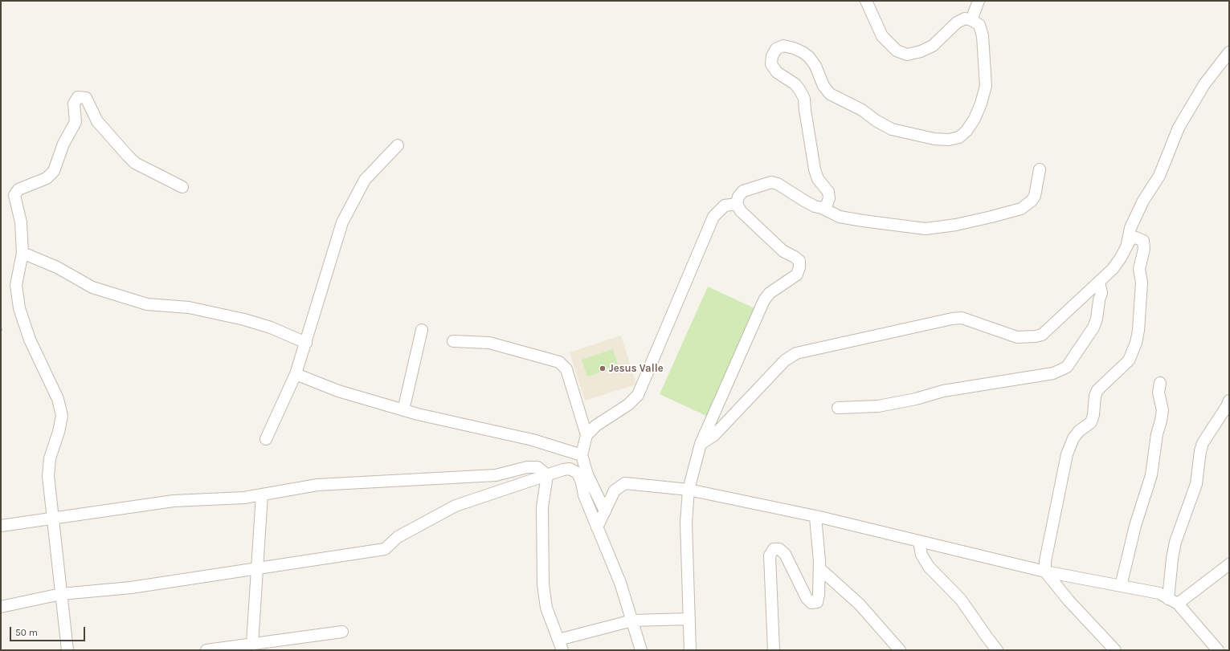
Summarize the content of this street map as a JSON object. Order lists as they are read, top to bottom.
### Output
{
  "places": ["Jesus Valle"],
  "scale_bar": "50 m"
}
